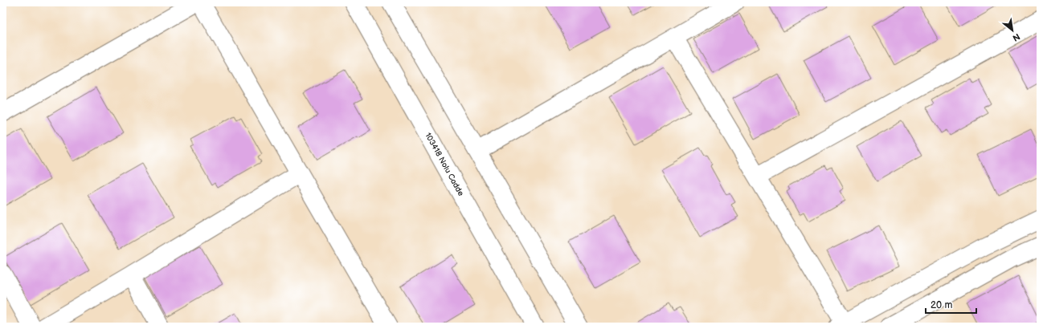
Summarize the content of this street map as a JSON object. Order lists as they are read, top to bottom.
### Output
{
  "streets": {
    "street": ["103418 Nolu Cadde"]
  },
  "scale_bar": "20 m",
  "north": "bottom right"
}
